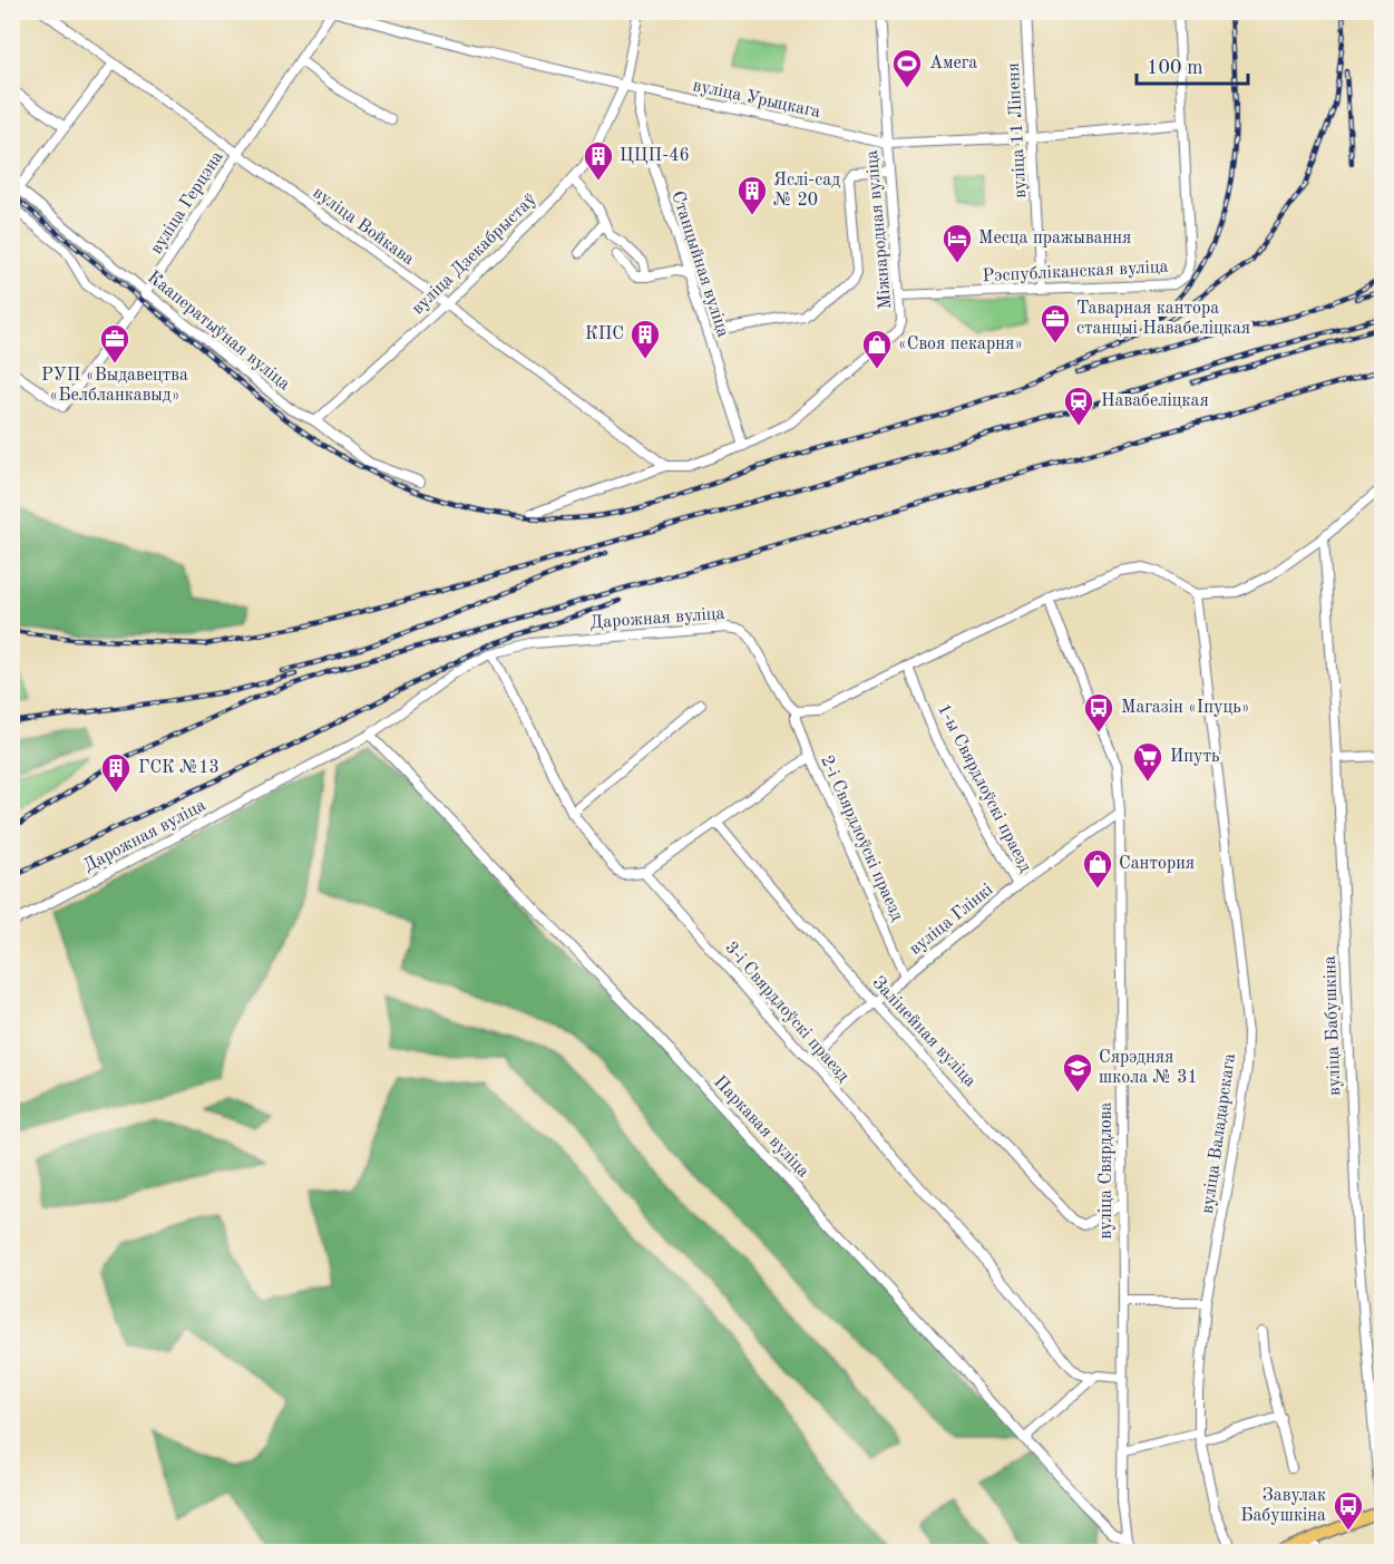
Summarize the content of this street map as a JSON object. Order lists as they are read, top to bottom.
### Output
{
  "streets": {
    "street": [
      "вуліца Урыцкага",
      "вуліца 11 Ліпеня",
      "вуліца Герцэна",
      "вуліца Войкава",
      "Міжнародная вуліца",
      "вуліца Дзекабрыстаў",
      "Станцыйная вуліца",
      "Рэспубліканская вуліца",
      "Кааператыўная вуліца",
      "Дарожная вуліца",
      "1-ы Свярдлоўскі праезд",
      "2-і Свярдлоўскі праезд",
      "вуліца Глінкі",
      "3-і Свярдлоўскі праезд",
      "вуліца Бабушкіна",
      "Залінейная вуліца",
      "Паркавая вуліца",
      "вуліца Валадарскага",
      "вуліца Свярдлова"
    ]
  },
  "crossings": [
    ["вуліца Урыцкага", "вуліца 11 Ліпеня"],
    ["вуліца Урыцкага", "вуліца Герцэна"],
    ["вуліца Урыцкага", "Міжнародная вуліца"],
    ["вуліца Урыцкага", "вуліца Дзекабрыстаў"],
    ["вуліца Урыцкага", "Станцыйная вуліца"],
    ["вуліца Урыцкага", "Рэспубліканская вуліца"],
    ["вуліца 11 Ліпеня", "Рэспубліканская вуліца"],
    ["вуліца Герцэна", "вуліца Войкава"],
    ["вуліца Герцэна", "Кааператыўная вуліца"],
    ["вуліца Войкава", "Міжнародная вуліца"],
    ["вуліца Войкава", "вуліца Дзекабрыстаў"],
    ["Міжнародная вуліца", "Станцыйная вуліца"],
    ["Міжнародная вуліца", "Рэспубліканская вуліца"],
    ["вуліца Дзекабрыстаў", "Кааператыўная вуліца"],
    ["Дарожная вуліца", "2-і Свярдлоўскі праезд"],
    ["Дарожная вуліца", "Паркавая вуліца"],
    ["1-ы Свярдлоўскі праезд", "вуліца Глінкі"],
    ["2-і Свярдлоўскі праезд", "вуліца Глінкі"],
    ["вуліца Глінкі", "3-і Свярдлоўскі праезд"],
    ["вуліца Глінкі", "Залінейная вуліца"],
    ["вуліца Глінкі", "вуліца Свярдлова"],
    ["Залінейная вуліца", "вуліца Свярдлова"],
    ["Паркавая вуліца", "вуліца Свярдлова"]
  ],
  "places": {
    "sports": ["Амега"],
    "building": [
      "ЦЦП-46",
      "Яслі-сад № 20",
      "КПС",
      "ГСК №13"
    ],
    "hotel": ["Месца пражывання"],
    "office": ["Таварная кантора станцыі Навабеліцкая", "РУП «Выдавецтва «Белбланкавыд»"],
    "shop": ["«Своя пекарня»", "Сантория"],
    "station": ["Навабеліцкая"],
    "bus stop": ["Магазін «Іпуць»", "Завулак Бабушкіна"],
    "supermarket": ["Ипуть"],
    "school or university": ["Сярэдняя школа № 31"]
  },
  "scale_bar": "100 m"
}
